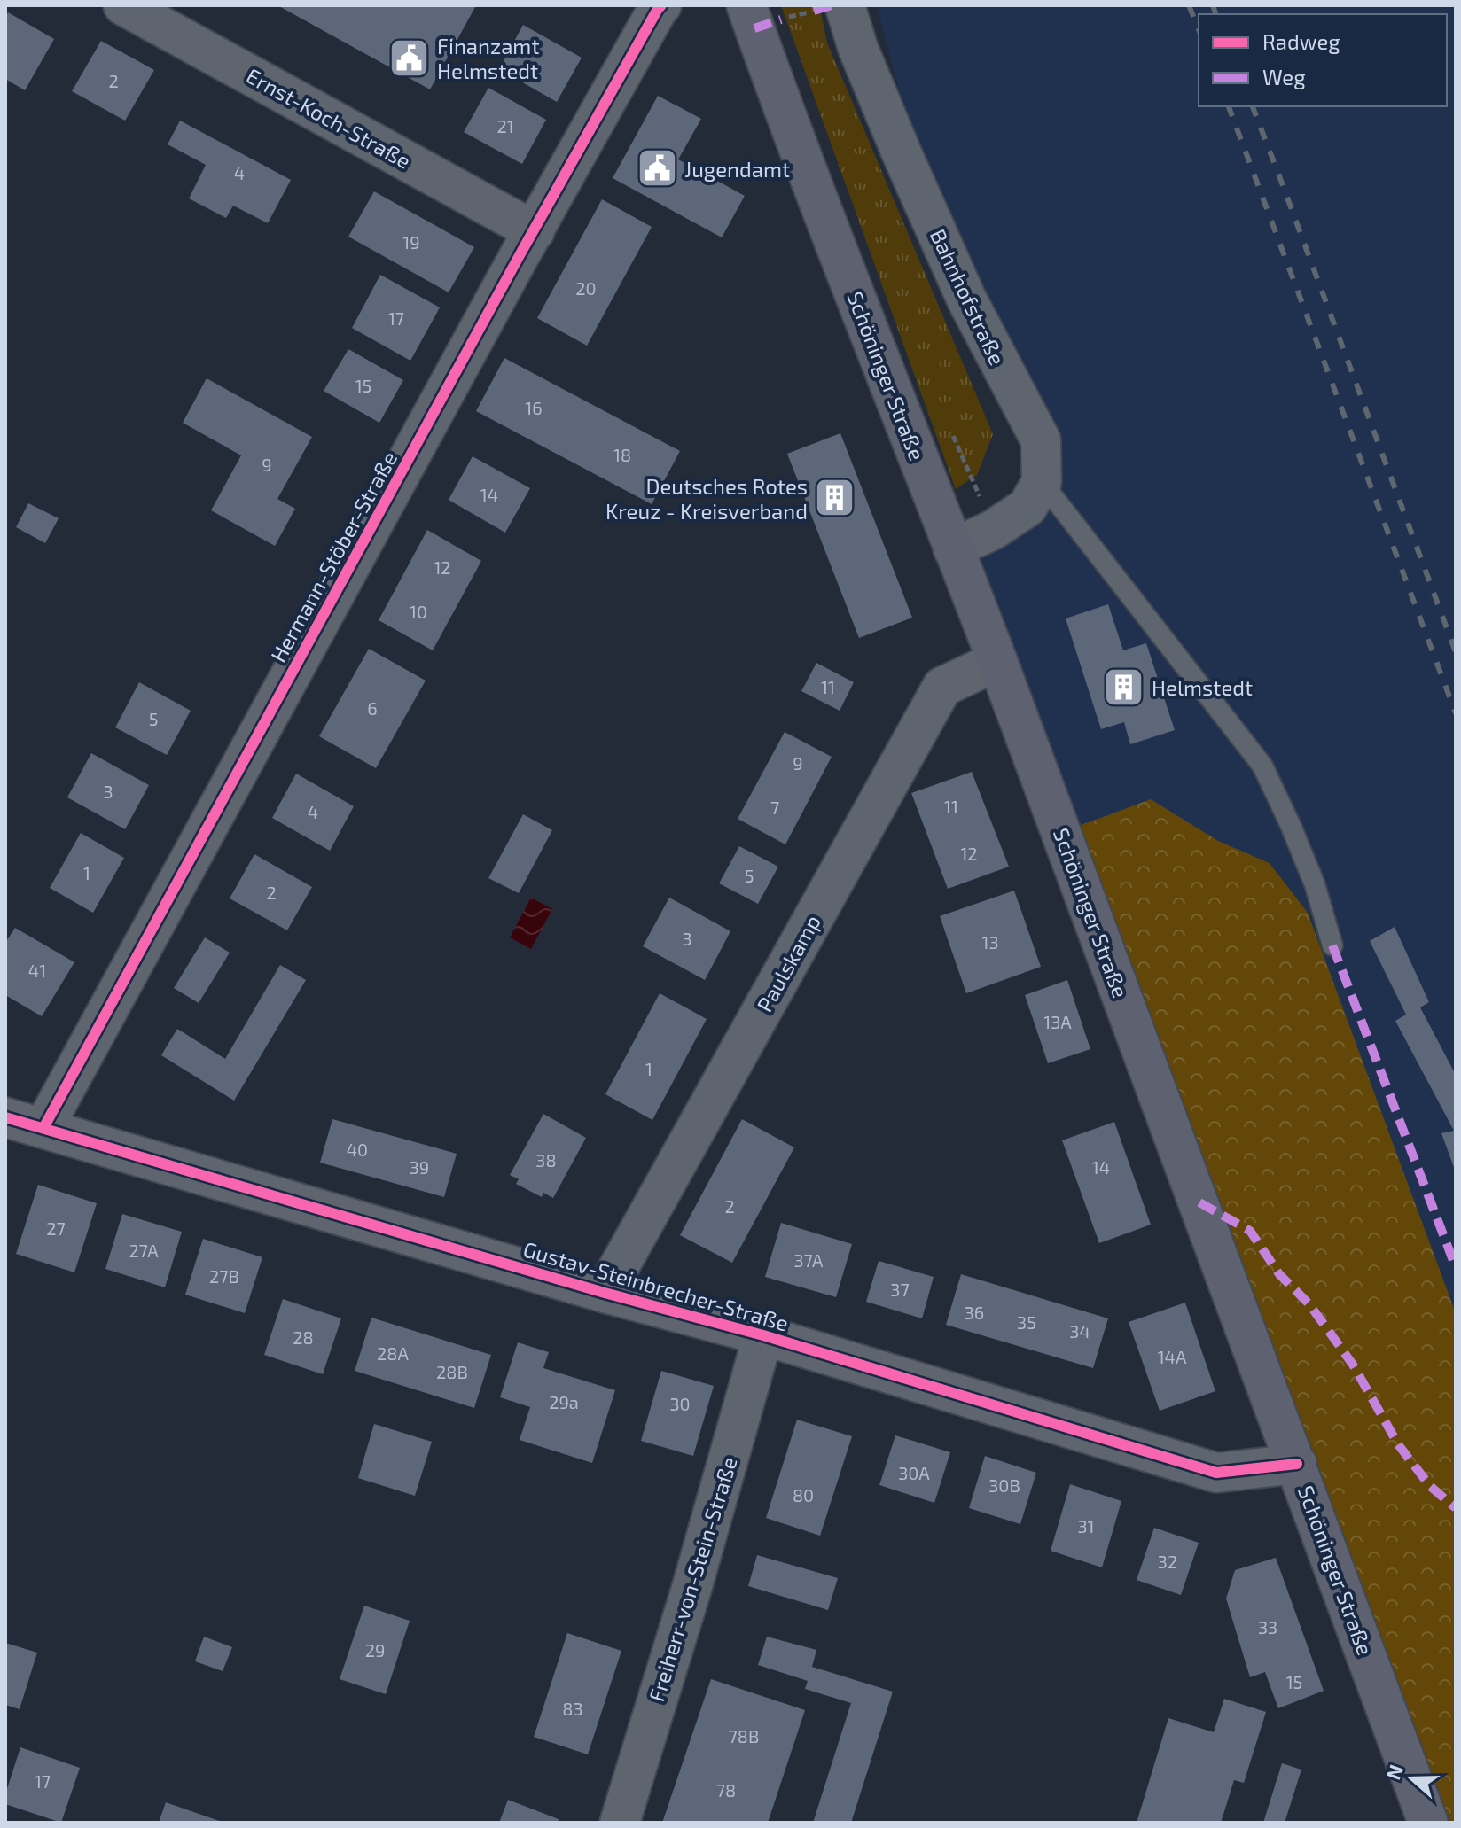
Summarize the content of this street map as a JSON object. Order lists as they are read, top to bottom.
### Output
{
  "streets": {
    "main road": ["Schöninger Straße"],
    "street": [
      "Ernst-Koch-Straße",
      "Bahnhofstraße",
      "Hermann-Stöber-Straße",
      "Paulskamp",
      "Gustav-Steinbrecher-Straße",
      "Freiherr-von-Stein-Straße"
    ]
  },
  "crossings": [
    ["Ernst-Koch-Straße", "Hermann-Stöber-Straße"],
    ["Schöninger Straße", "Paulskamp"],
    ["Schöninger Straße", "Gustav-Steinbrecher-Straße"],
    ["Hermann-Stöber-Straße", "Gustav-Steinbrecher-Straße"],
    ["Paulskamp", "Gustav-Steinbrecher-Straße"],
    ["Gustav-Steinbrecher-Straße", "Freiherr-von-Stein-Straße"]
  ],
  "places": {
    "public building": ["Finanzamt Helmstedt", "Jugendamt"],
    "building": ["Deutsches Rotes Kreuz - Kreisverband", "Helmstedt"]
  },
  "house_numbers": [
    "2",
    "21",
    "4",
    "19",
    "20",
    "17",
    "15",
    "16",
    "18",
    "9",
    "14",
    "12",
    "10",
    "11",
    "6",
    "5",
    "9",
    "3",
    "11",
    "7",
    "4",
    "12",
    "1",
    "5",
    "2",
    "3",
    "13",
    "41",
    "13A",
    "1",
    "40",
    "38",
    "39",
    "14",
    "2",
    "27",
    "27A",
    "37A",
    "27B",
    "37",
    "36",
    "35",
    "34",
    "28",
    "28A",
    "14A",
    "28B",
    "29a",
    "30",
    "30A",
    "30B",
    "80",
    "31",
    "32",
    "33",
    "29",
    "15",
    "83",
    "78B",
    "17",
    "78"
  ],
  "legend": ["Radweg", "Weg"],
  "north": "left"
}
